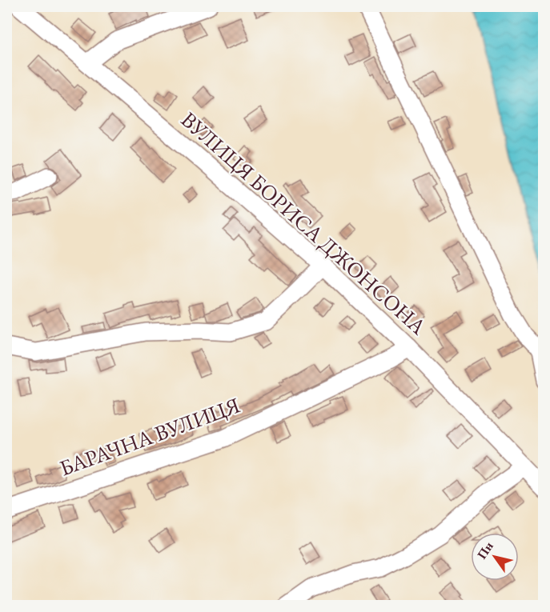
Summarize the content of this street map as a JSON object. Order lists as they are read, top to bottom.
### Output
{
  "streets": {
    "street": ["ВУЛИЦЯ БОРИСА ДЖОНСОНА", "БАРАЧНА ВУЛИЦЯ"]
  },
  "crossings": [
    ["ВУЛИЦЯ БОРИСА ДЖОНСОНА", "БАРАЧНА ВУЛИЦЯ"]
  ],
  "north": "top left"
}
